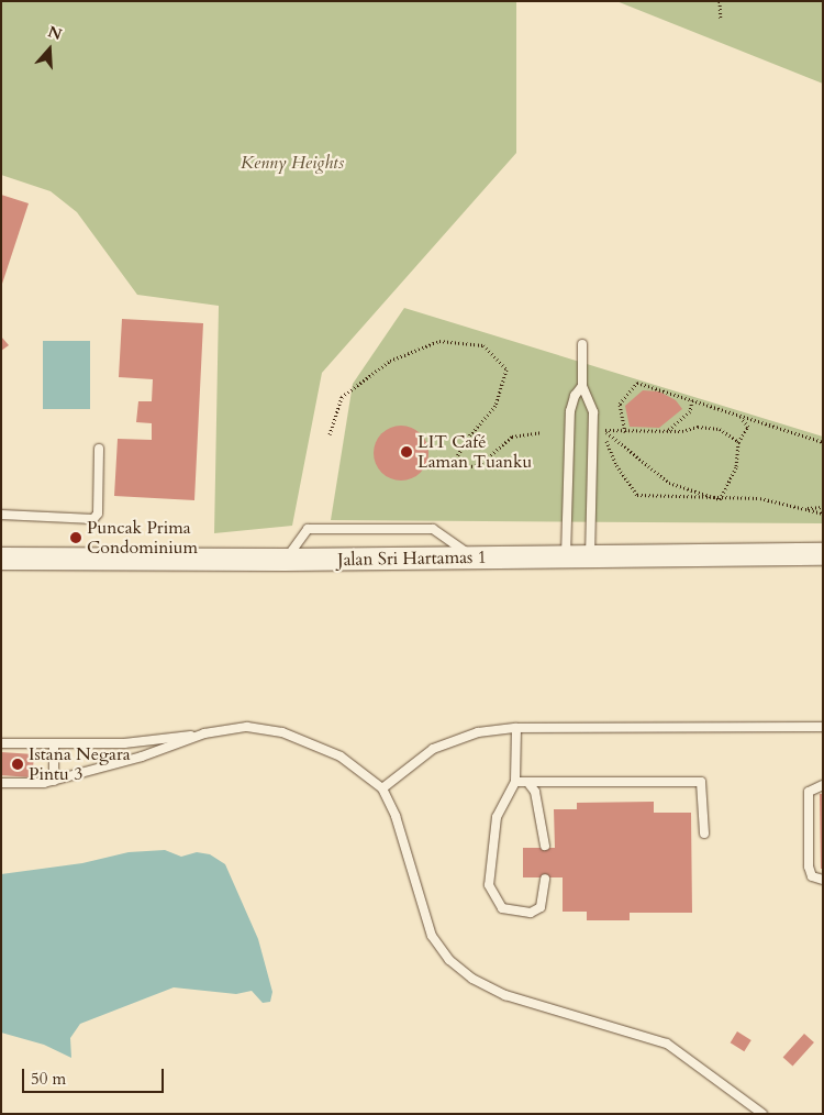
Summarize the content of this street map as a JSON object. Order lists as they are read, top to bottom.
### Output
{
  "streets": {
    "street": ["Jalan Sri Hartamas 1"]
  },
  "parks": ["Kenny Heights"],
  "places": ["LIT Café Laman Tuanku", "Puncak Prima Condominium", "Istana Negara Pintu 3"],
  "scale_bar": "50 m",
  "north": "top"
}
